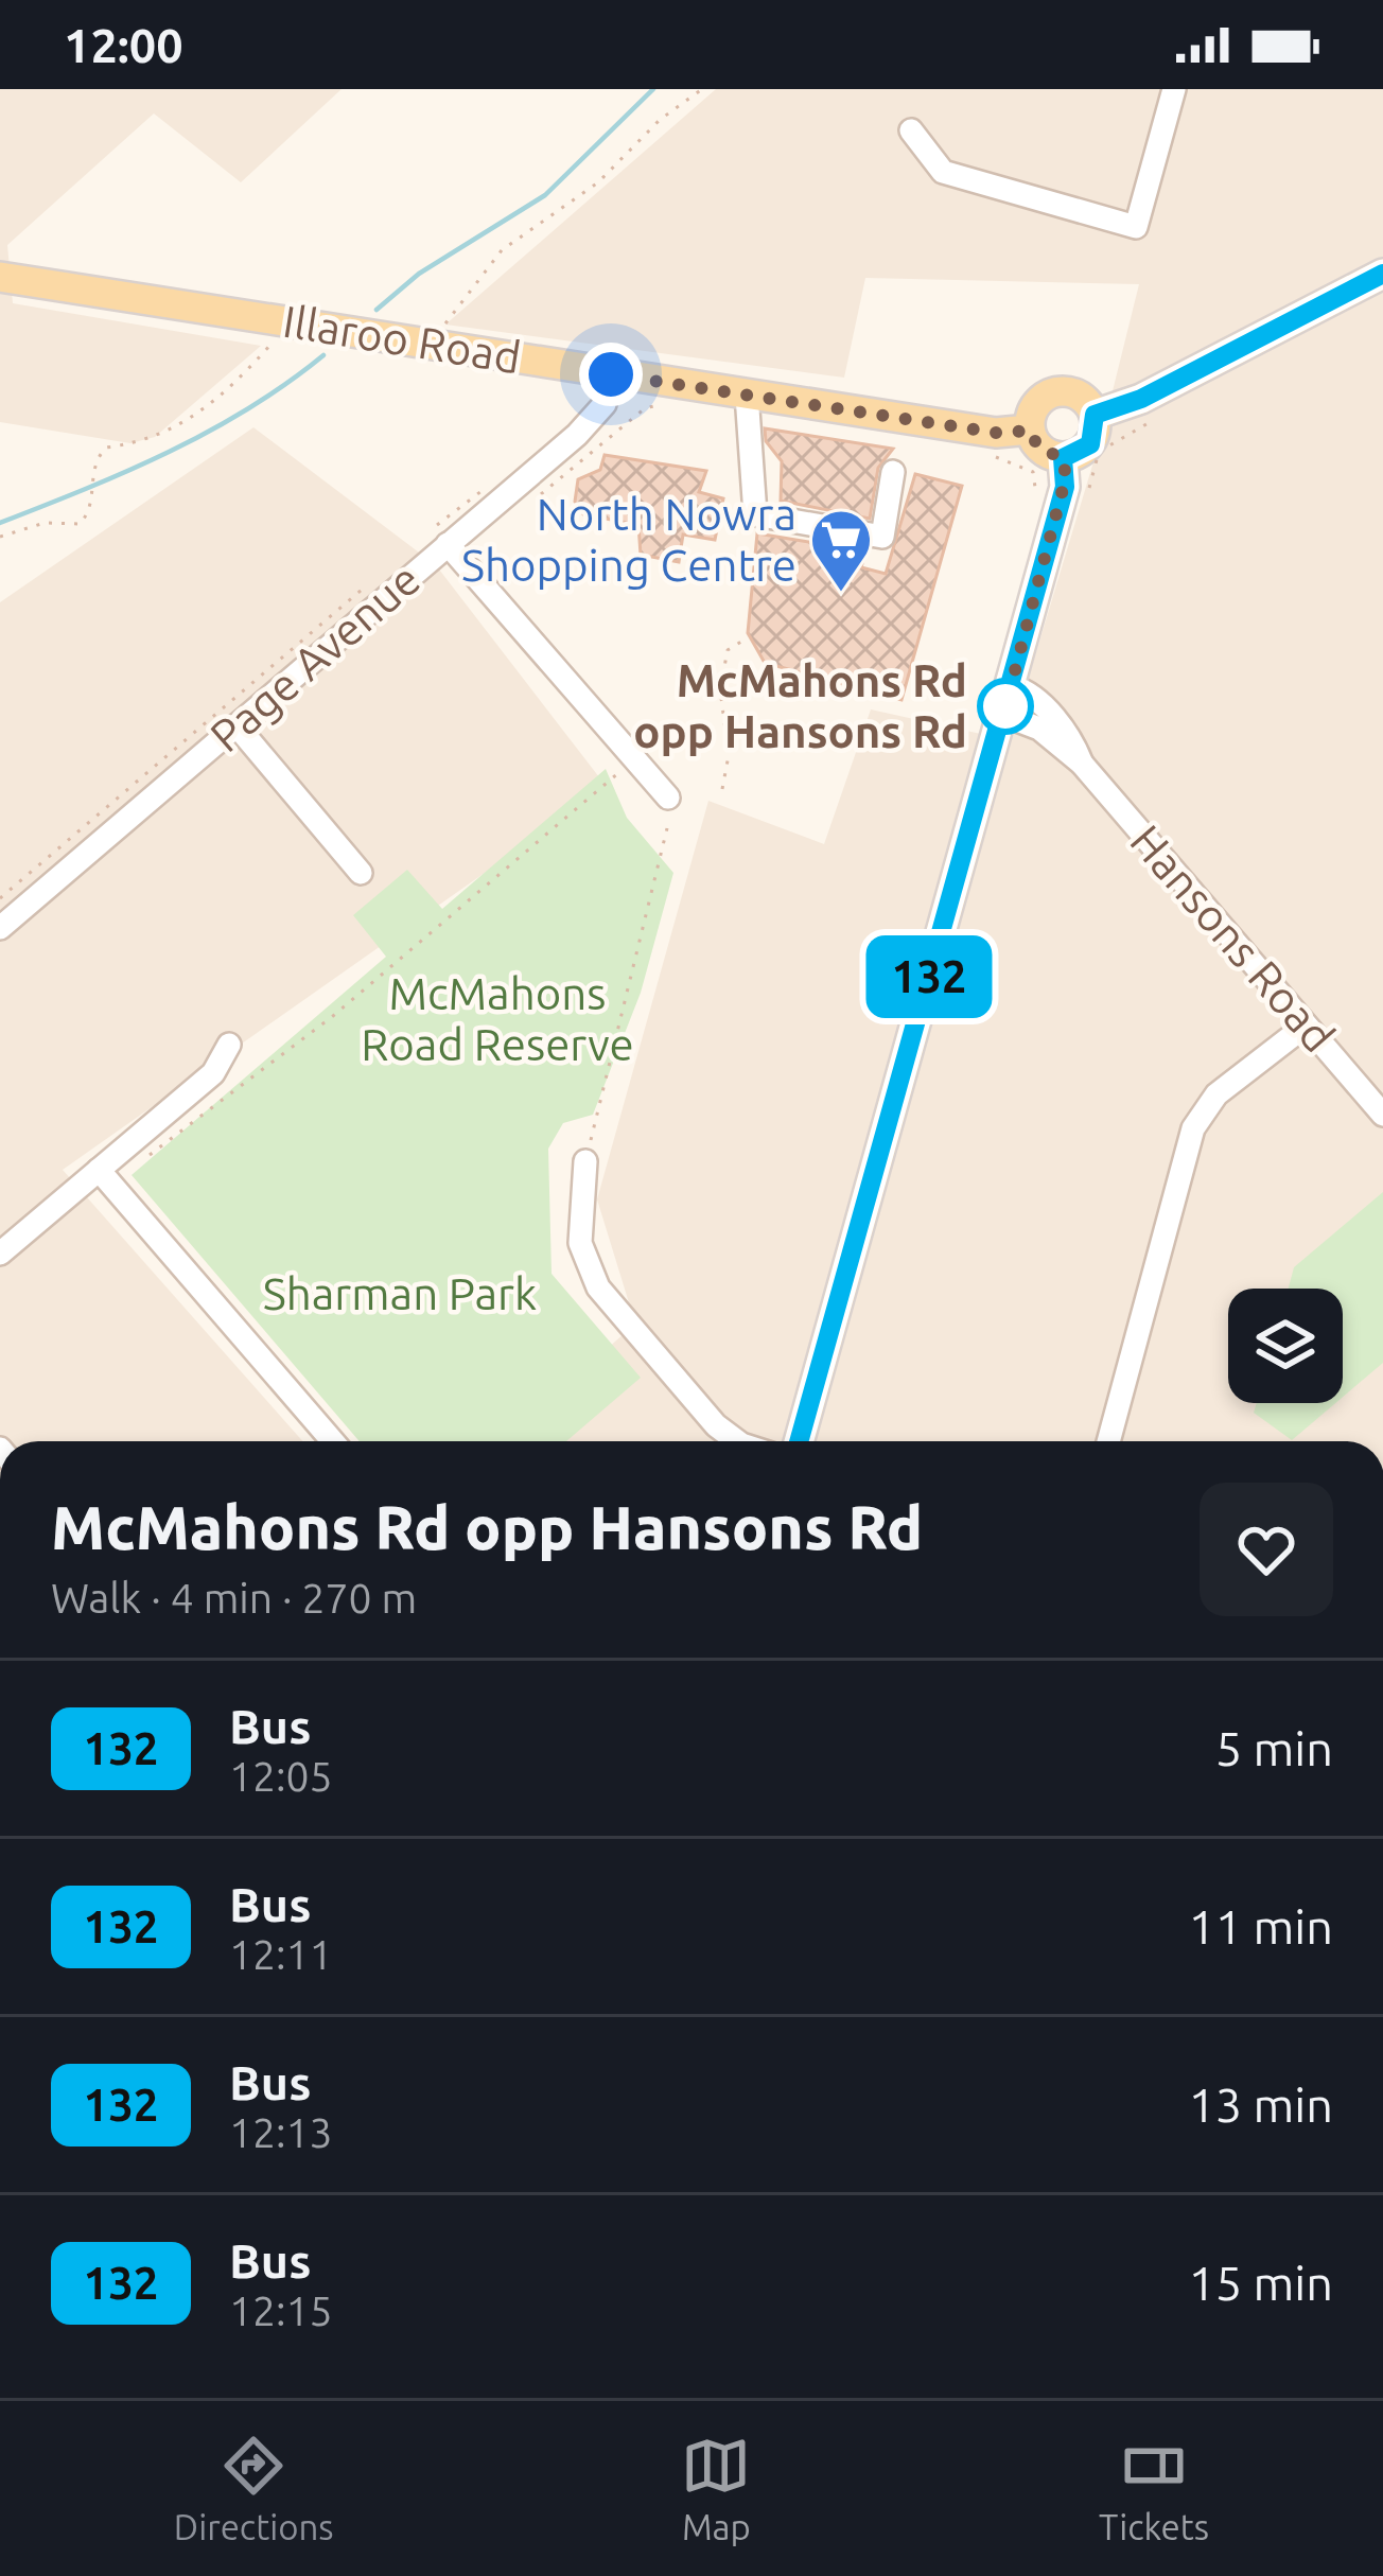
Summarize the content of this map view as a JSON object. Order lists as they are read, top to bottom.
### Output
{
  "streets": {
    "main road": ["Illaroo Road"],
    "street": ["Page Avenue", "Hansons Road"]
  },
  "crossings": [
    ["Illaroo Road", "Page Avenue"]
  ],
  "parks": ["McMahons Road Reserve", "Sharman Park"],
  "places": {
    "supermarket": ["North Nowra Shopping Centre"],
    "other": ["McMahons Rd opp Hansons Rd"]
  },
  "lines": ["bus line 132"],
  "page": {
    "status": "12:00",
    "on_map": "132",
    "heading": ["McMahons Rd opp Hansons Rd", "Walk · 4 min · 270 m"],
    "list": [
      {
        "mark": "132",
        "name": "Bus",
        "note": "12:05",
        "value": "5 min"
      },
      {
        "mark": "132",
        "name": "Bus",
        "note": "12:11",
        "value": "11 min"
      },
      {
        "mark": "132",
        "name": "Bus",
        "note": "12:13",
        "value": "13 min"
      },
      {
        "mark": "132",
        "name": "Bus",
        "note": "12:15",
        "value": "15 min"
      }
    ],
    "tabs": ["Directions", "Map", "Tickets"]
  }
}
